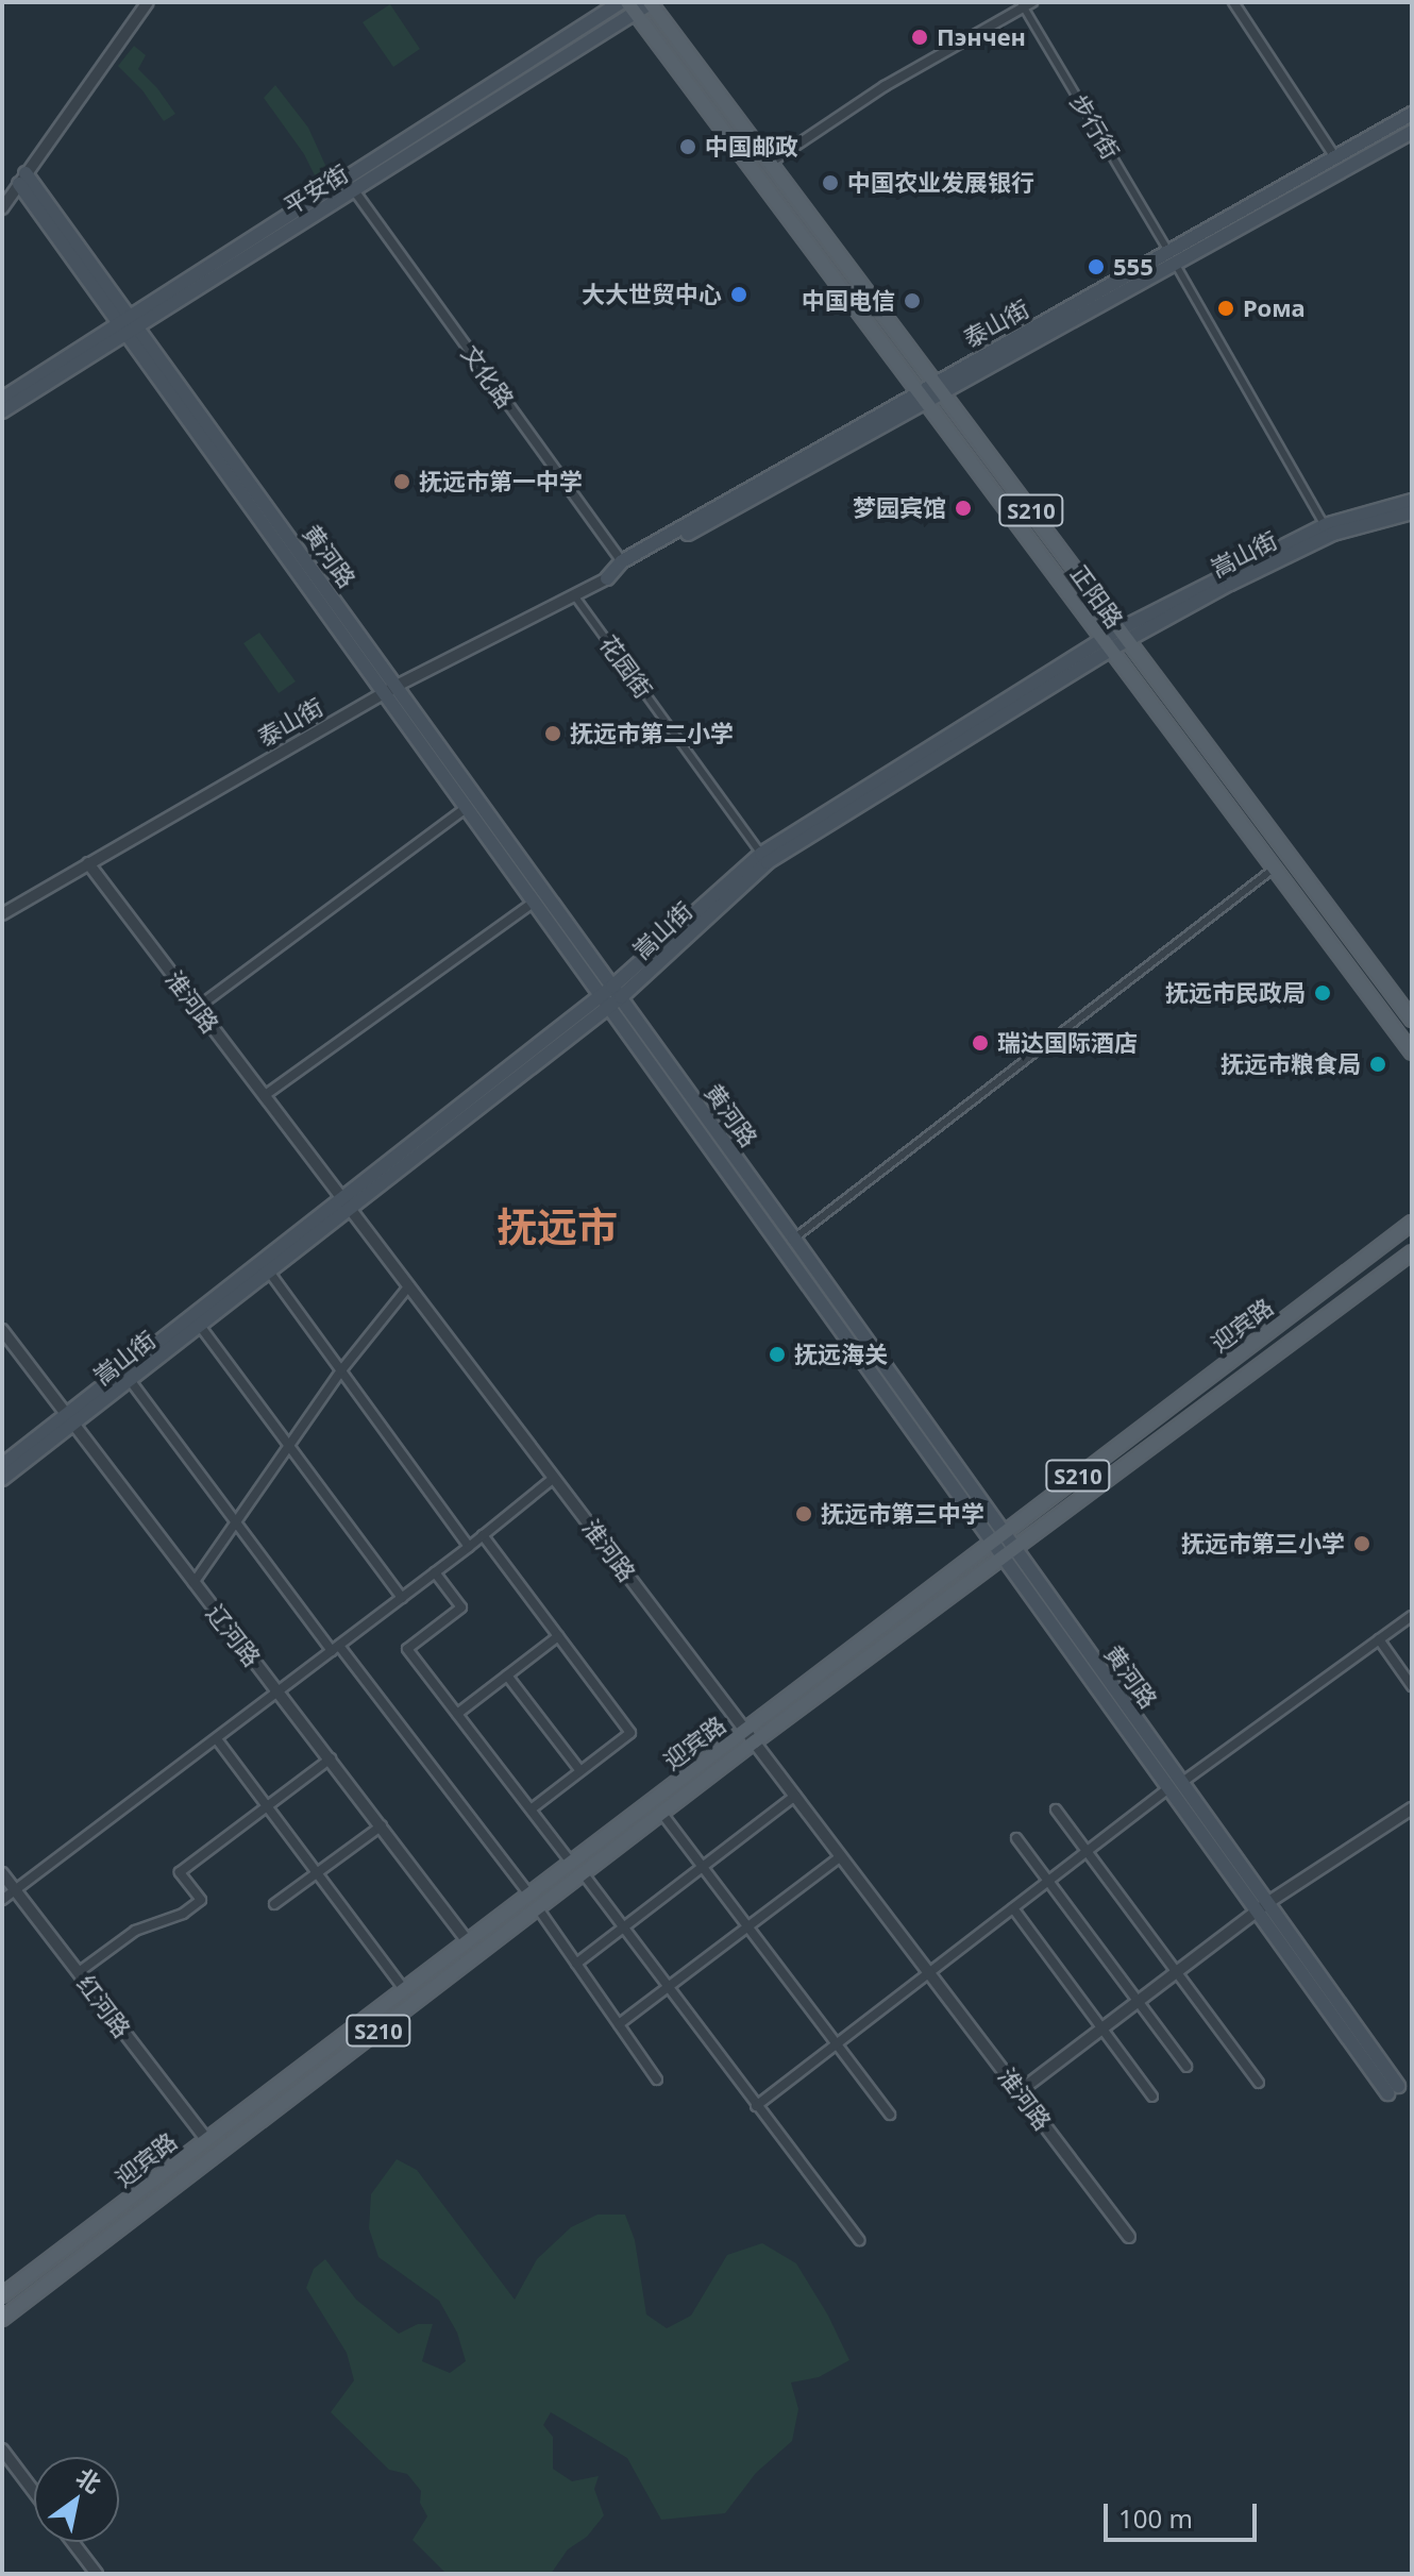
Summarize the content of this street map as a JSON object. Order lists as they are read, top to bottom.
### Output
{
  "streets": {
    "main road": [
      "平安街",
      "泰山街",
      "S210",
      "嵩山街",
      "黄河路",
      "正阳路",
      "迎宾路"
    ],
    "street": [
      "步行街",
      "文化路",
      "花园街",
      "淮河路",
      "辽河路",
      "红河路"
    ]
  },
  "crossings": [
    ["步行街", "泰山街"],
    ["平安街", "文化路"],
    ["平安街", "黄河路"],
    ["平安街", "正阳路"],
    ["泰山街", "文化路"],
    ["泰山街", "黄河路"],
    ["泰山街", "正阳路"],
    ["泰山街", "花园街"],
    ["泰山街", "淮河路"],
    ["嵩山街", "黄河路"],
    ["嵩山街", "正阳路"],
    ["嵩山街", "花园街"],
    ["嵩山街", "淮河路"],
    ["嵩山街", "辽河路"],
    ["黄河路", "迎宾路"],
    ["淮河路", "迎宾路"],
    ["迎宾路", "辽河路"],
    ["迎宾路", "红河路"]
  ],
  "districts": ["抚远市"],
  "places": [
    "Пэнчен",
    "中国邮政",
    "中国农业发展银行",
    "555",
    "大大世贸中心",
    "中国电信",
    "Рома",
    "抚远市第一中学",
    "梦园宾馆",
    "抚远市第二小学",
    "抚远市民政局",
    "瑞达国际酒店",
    "抚远市粮食局",
    "抚远海关",
    "抚远市第三中学",
    "抚远市第三小学"
  ],
  "scale_bar": "100 m",
  "north": "top right"
}
